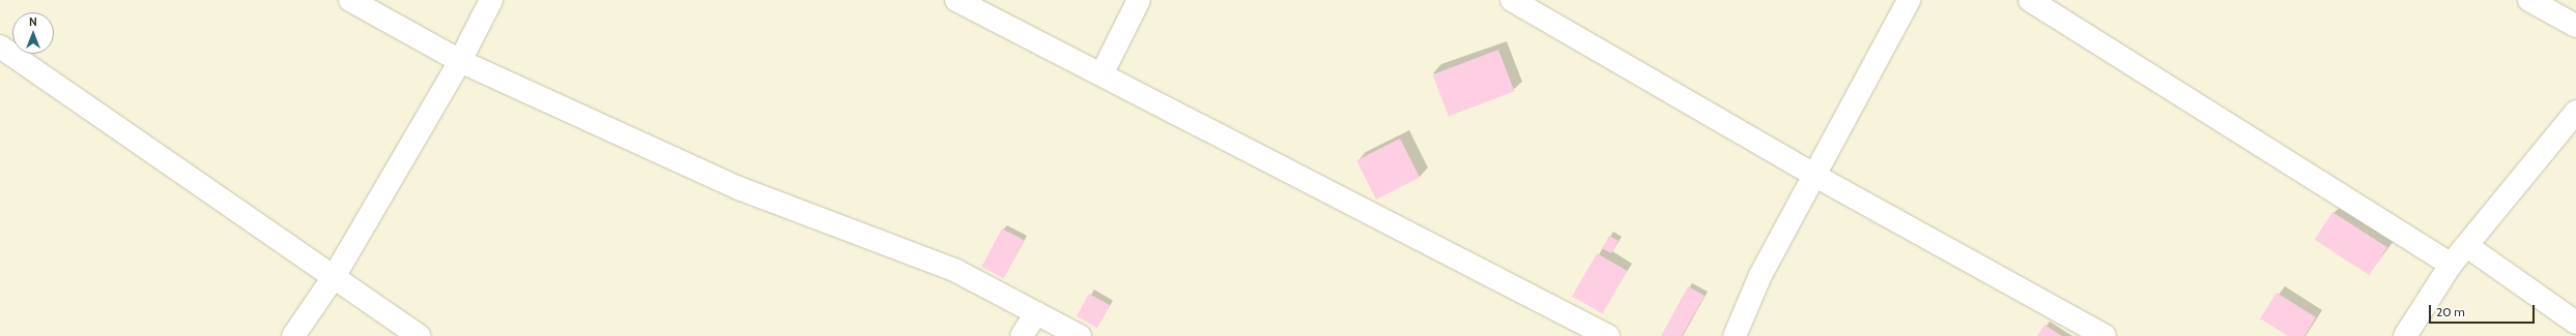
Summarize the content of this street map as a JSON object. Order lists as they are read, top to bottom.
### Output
{
  "scale_bar": "20 m",
  "north": "top"
}
